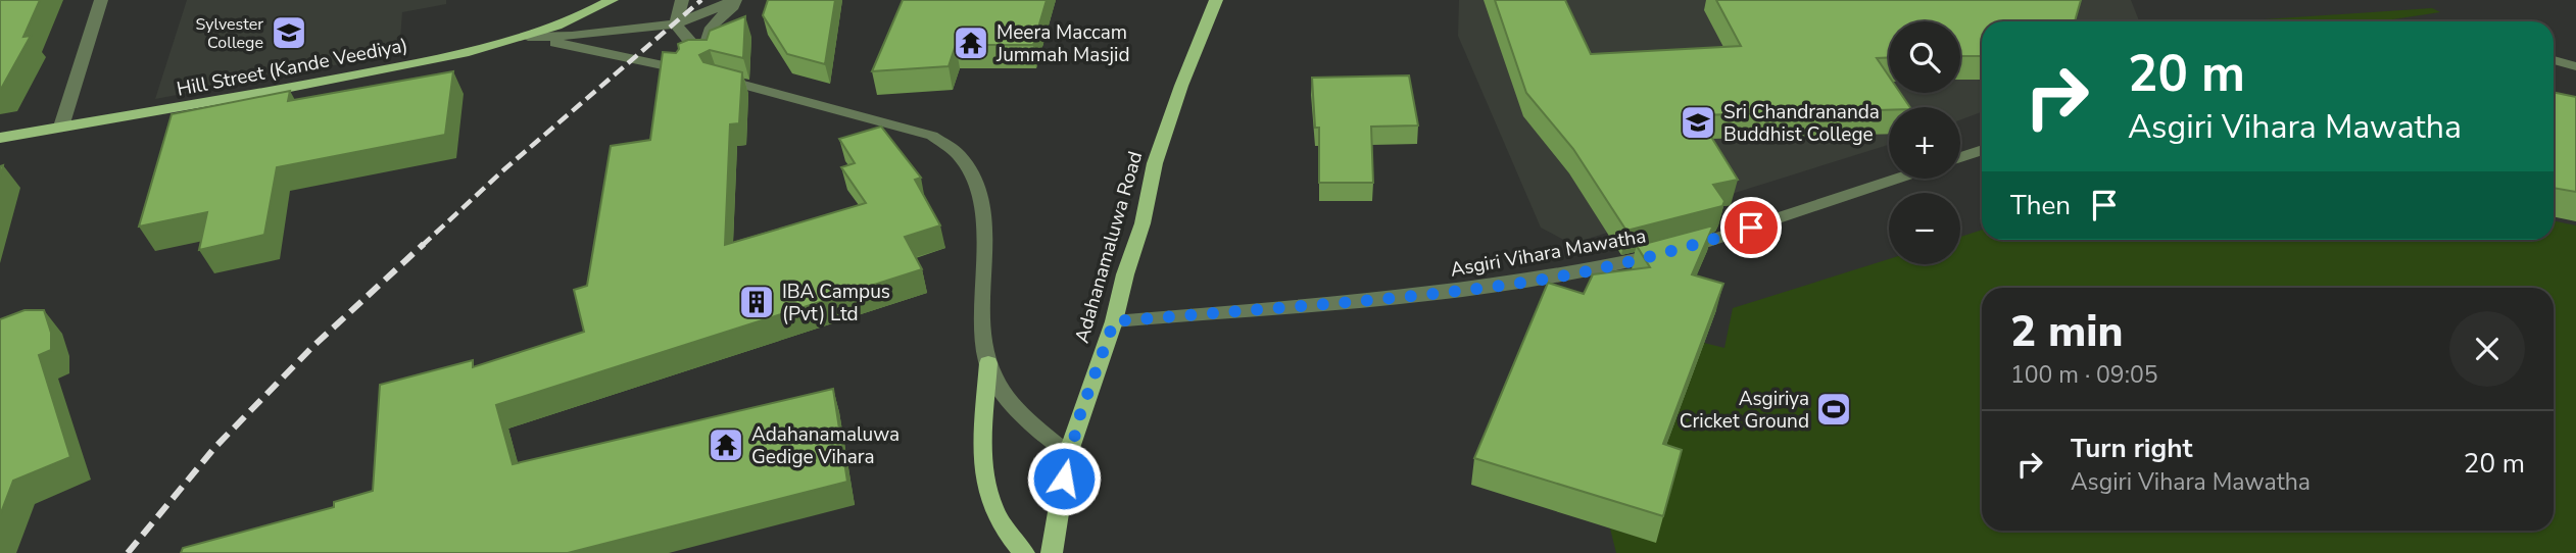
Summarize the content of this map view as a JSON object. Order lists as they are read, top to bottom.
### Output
{
  "streets": {
    "main road": ["Hill Street (Kande Veediya)", "Adahanamaluwa Road"],
    "street": ["Asgiri Vihara Mawatha"]
  },
  "crossings": [
    ["Adahanamaluwa Road", "Asgiri Vihara Mawatha"]
  ],
  "places": {
    "school or university": ["Sylvester College", "Sri Chandrananda Buddhist College"],
    "temple": ["Meera Maccam Jummah Masjid", "Adahanamaluwa Gedige Vihara"],
    "building": ["IBA Campus (Pvt) Ltd"],
    "sports": ["Asgiriya Cricket Ground"]
  },
  "page": {
    "map_buttons": ["+", "−"],
    "turn": ["20 m", "Asgiri Vihara Mawatha"],
    "then": "Then",
    "heading": ["2 min", "100 m · 09:05"],
    "list": [
      {
        "name": "Turn right",
        "note": "Asgiri Vihara Mawatha",
        "value": "20 m"
      }
    ]
  }
}
